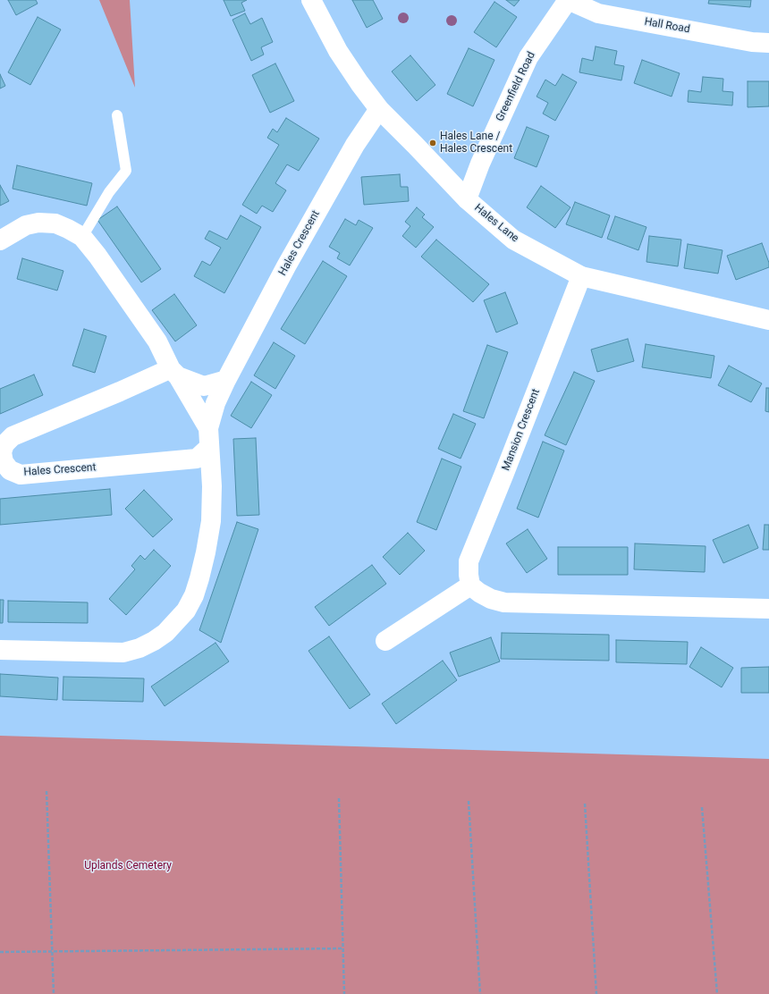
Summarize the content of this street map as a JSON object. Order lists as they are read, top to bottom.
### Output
{
  "streets": {
    "street": [
      "Hall Road",
      "Greenfield Road",
      "Hales Lane",
      "Hales Crescent",
      "Mansion Crescent"
    ]
  },
  "crossings": [
    ["Hall Road", "Greenfield Road"],
    ["Greenfield Road", "Hales Lane"],
    ["Hales Lane", "Hales Crescent"],
    ["Hales Lane", "Mansion Crescent"]
  ],
  "parks": ["Uplands Cemetery"],
  "places": ["Hales Lane / Hales Crescent"]
}
